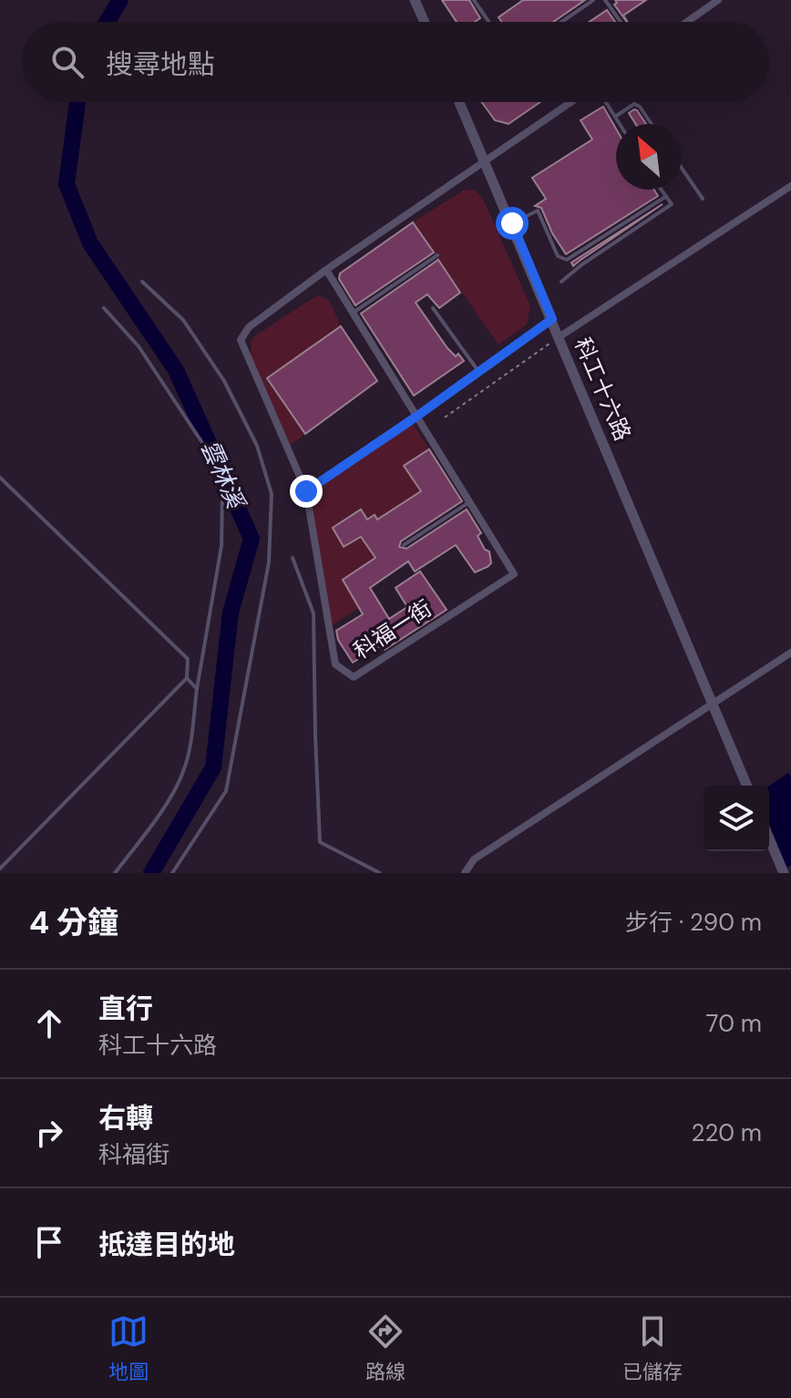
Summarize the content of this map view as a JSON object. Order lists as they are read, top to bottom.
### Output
{
  "streets": {
    "street": ["科工十六路", "科福一街"]
  },
  "crossings": [
    ["科工十六路", "科福一街"]
  ],
  "water": ["雲林溪"],
  "north": "top left",
  "page": {
    "search": "搜尋地點",
    "heading": ["4 分鐘", "步行 · 290 m"],
    "list": [
      ["直行", "科工十六路", "70 m"],
      ["右轉", "科福街", "220 m"],
      "抵達目的地"
    ],
    "nav": ["地圖", "路線", "已儲存"]
  }
}
